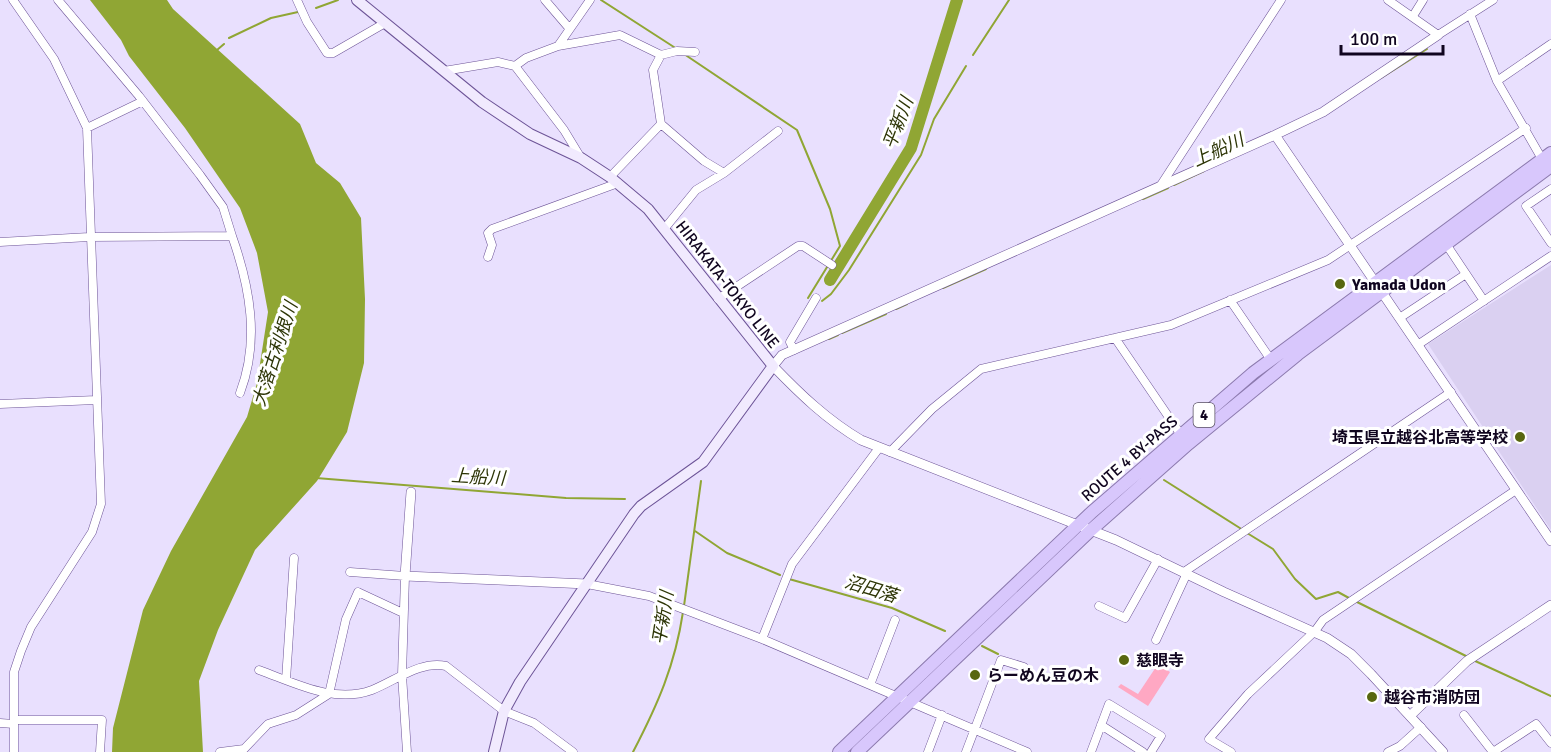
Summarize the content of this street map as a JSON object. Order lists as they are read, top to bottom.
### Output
{
  "streets": {
    "highway": ["4", "ROUTE 4 BY-PASS"],
    "main road": ["HIRAKATA-TOKYO LINE"]
  },
  "water": [
    "平新川",
    "上船川",
    "大落古利根川",
    "沼田落"
  ],
  "places": [
    "Yamada Udon",
    "埼玉県立越谷北高等学校",
    "慈眼寺",
    "らーめん豆の木",
    "越谷市消防団"
  ],
  "scale_bar": "100 m"
}
